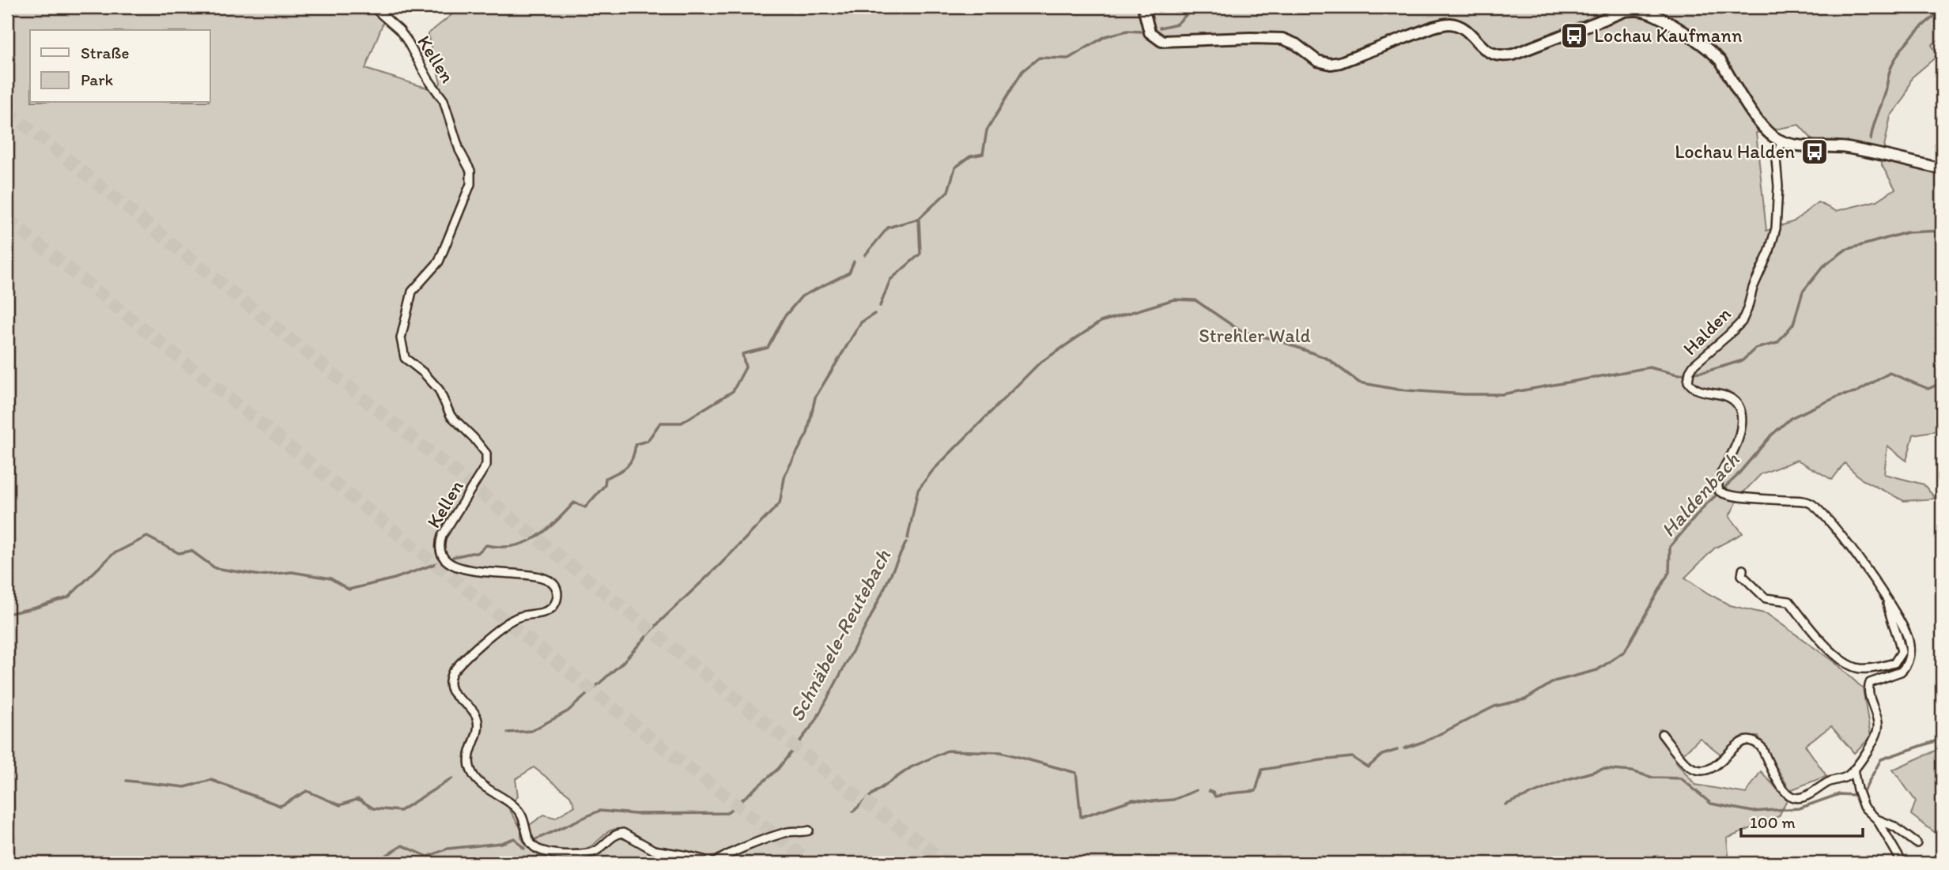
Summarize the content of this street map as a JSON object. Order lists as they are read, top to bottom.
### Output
{
  "streets": {
    "street": ["Kellen", "Halden"]
  },
  "water": ["Haldenbach", "Schnäbele-Reutebach"],
  "parks": ["Strehler Wald"],
  "places": {
    "bus stop": ["Lochau Kaufmann", "Lochau Halden"]
  },
  "legend": ["Straße", "Park"],
  "scale_bar": "100 m"
}
